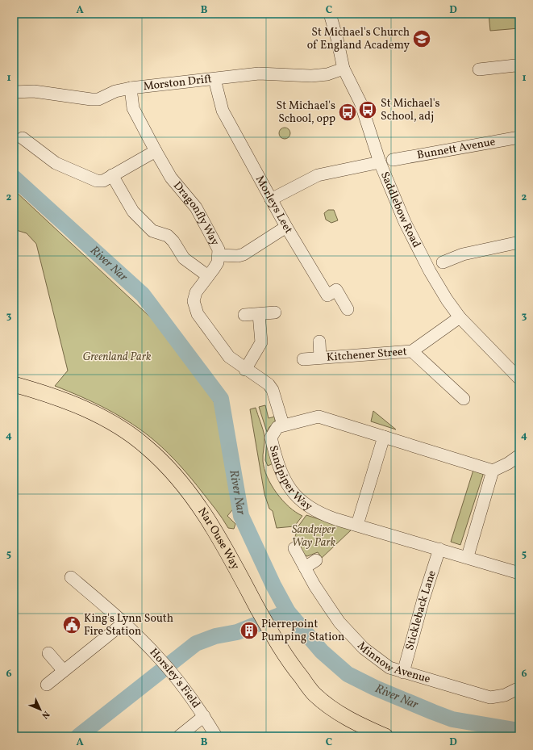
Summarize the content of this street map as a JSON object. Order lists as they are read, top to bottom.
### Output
{
  "streets": {
    "main road": ["Nar Ouse Way"],
    "street": [
      "Morston Drift",
      "Bunnett Avenue",
      "Morleys Leet",
      "Saddlebow Road",
      "Dragonfly Way",
      "Kitchener Street",
      "Sandpiper Way",
      "Stickleback Lane",
      "Minnow Avenue",
      "Horsley's Field"
    ]
  },
  "crossings": [
    ["Morston Drift", "Morleys Leet"],
    ["Morston Drift", "Saddlebow Road"],
    ["Morston Drift", "Dragonfly Way"],
    ["Saddlebow Road", "Kitchener Street"],
    ["Dragonfly Way", "Sandpiper Way"],
    ["Sandpiper Way", "Stickleback Lane"],
    ["Stickleback Lane", "Minnow Avenue"]
  ],
  "water": ["River Nar"],
  "parks": ["Greenland Park", "Sandpiper Way Park"],
  "places": {
    "school or university": ["St Michael's Church of England Academy"],
    "bus stop": ["St Michael's School, adj", "St Michael's School, opp"],
    "public building": ["King's Lynn South Fire Station"],
    "building": ["Pierrepoint Pumping Station"]
  },
  "north": "bottom right",
  "grid": {
    "columns": [
      "A",
      "B",
      "C",
      "D"
    ],
    "rows": [
      "1",
      "2",
      "3",
      "4",
      "5",
      "6"
    ]
  }
}
